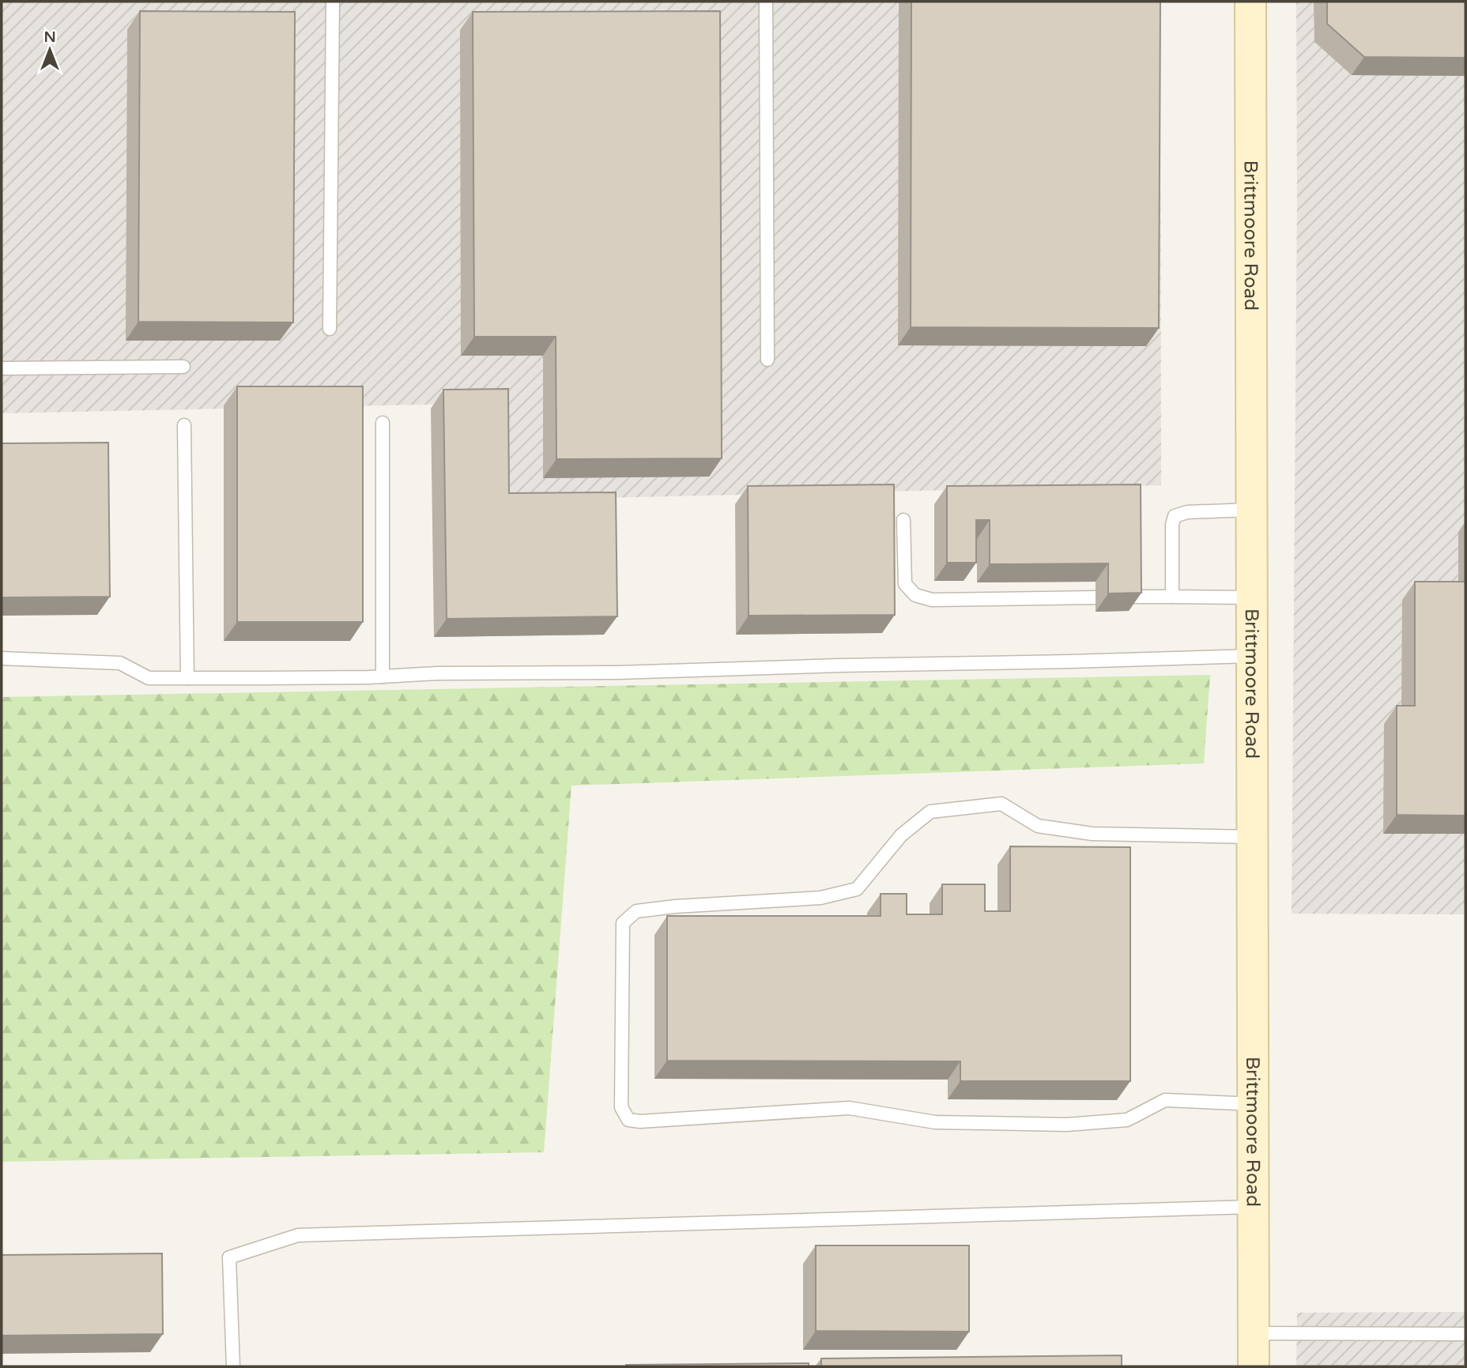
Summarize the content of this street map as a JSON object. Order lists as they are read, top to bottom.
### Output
{
  "streets": {
    "main road": ["Brittmoore Road"]
  },
  "north": "top"
}
